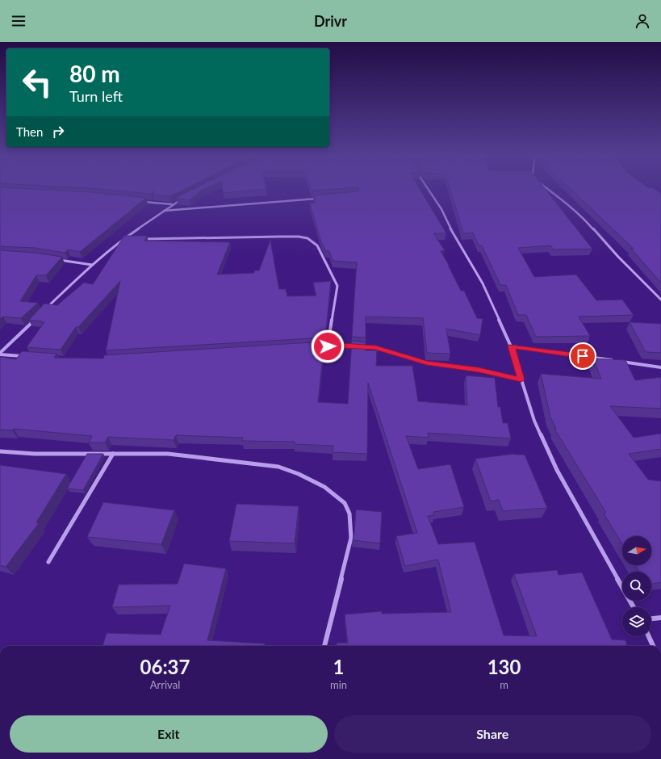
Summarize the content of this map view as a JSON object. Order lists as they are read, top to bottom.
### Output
{
  "north": "right",
  "page": {
    "header": "Drivr",
    "turn": ["80 m", "Turn left"],
    "then": "Then",
    "eta": [
      "06:37",
      "Arrival",
      "1",
      "min",
      "130",
      "m"
    ],
    "buttons": ["Exit", "Share"]
  }
}
